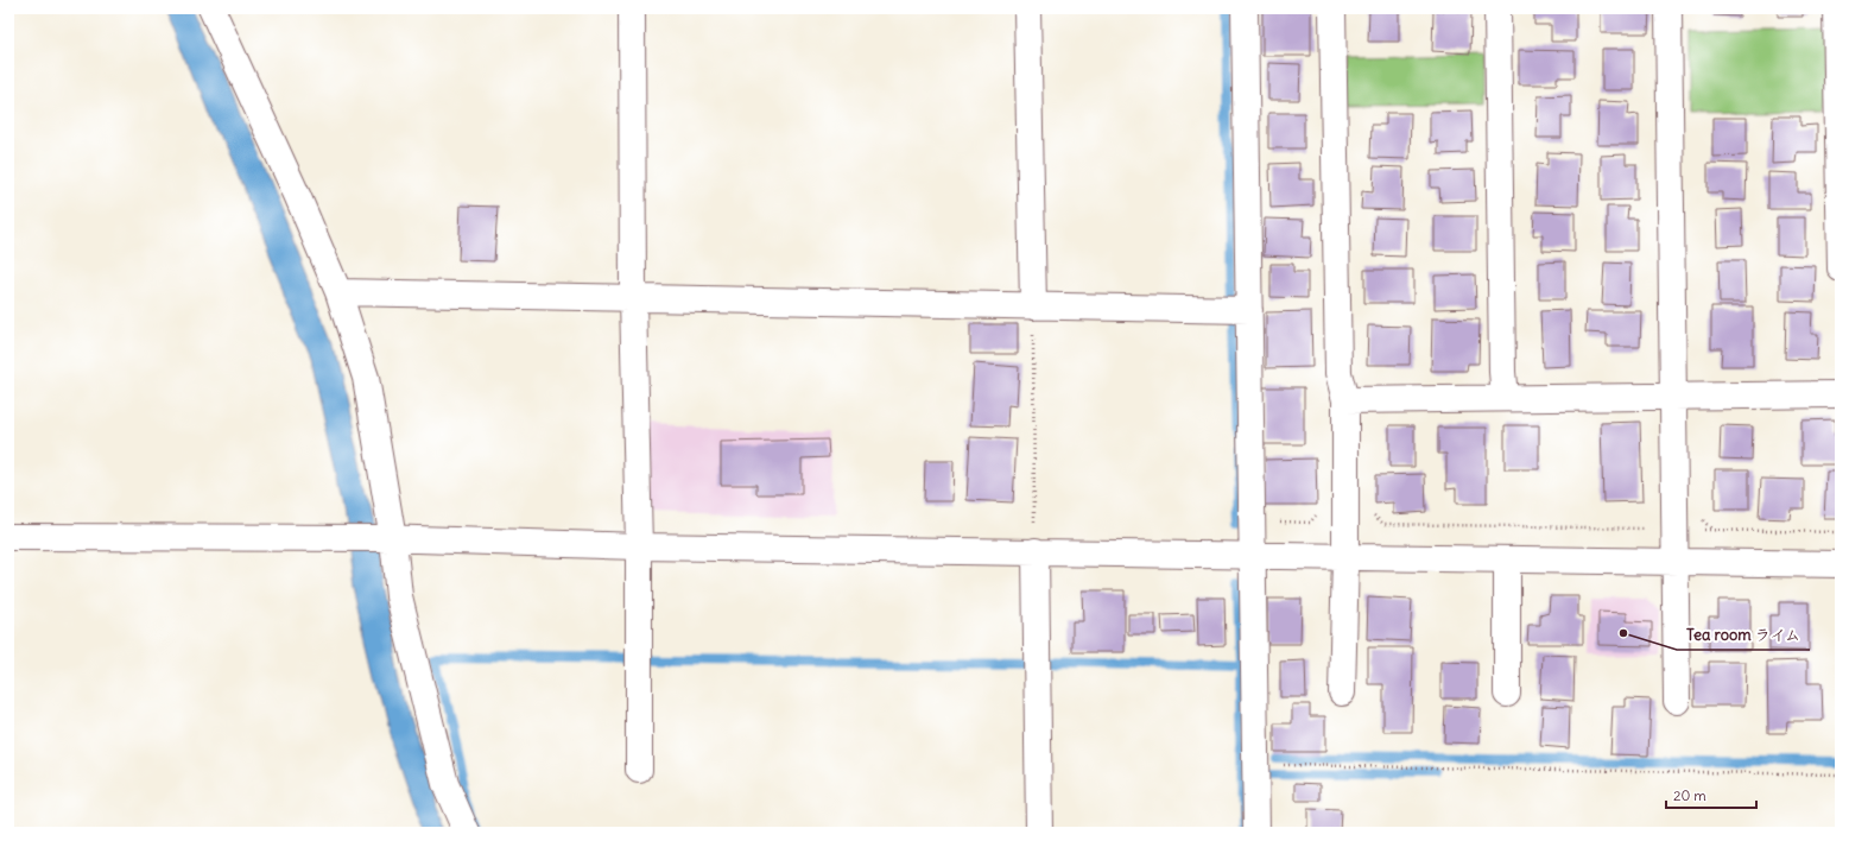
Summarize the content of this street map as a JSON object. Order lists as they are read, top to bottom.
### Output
{
  "places": ["Tea room ライム"],
  "scale_bar": "20 m"
}
